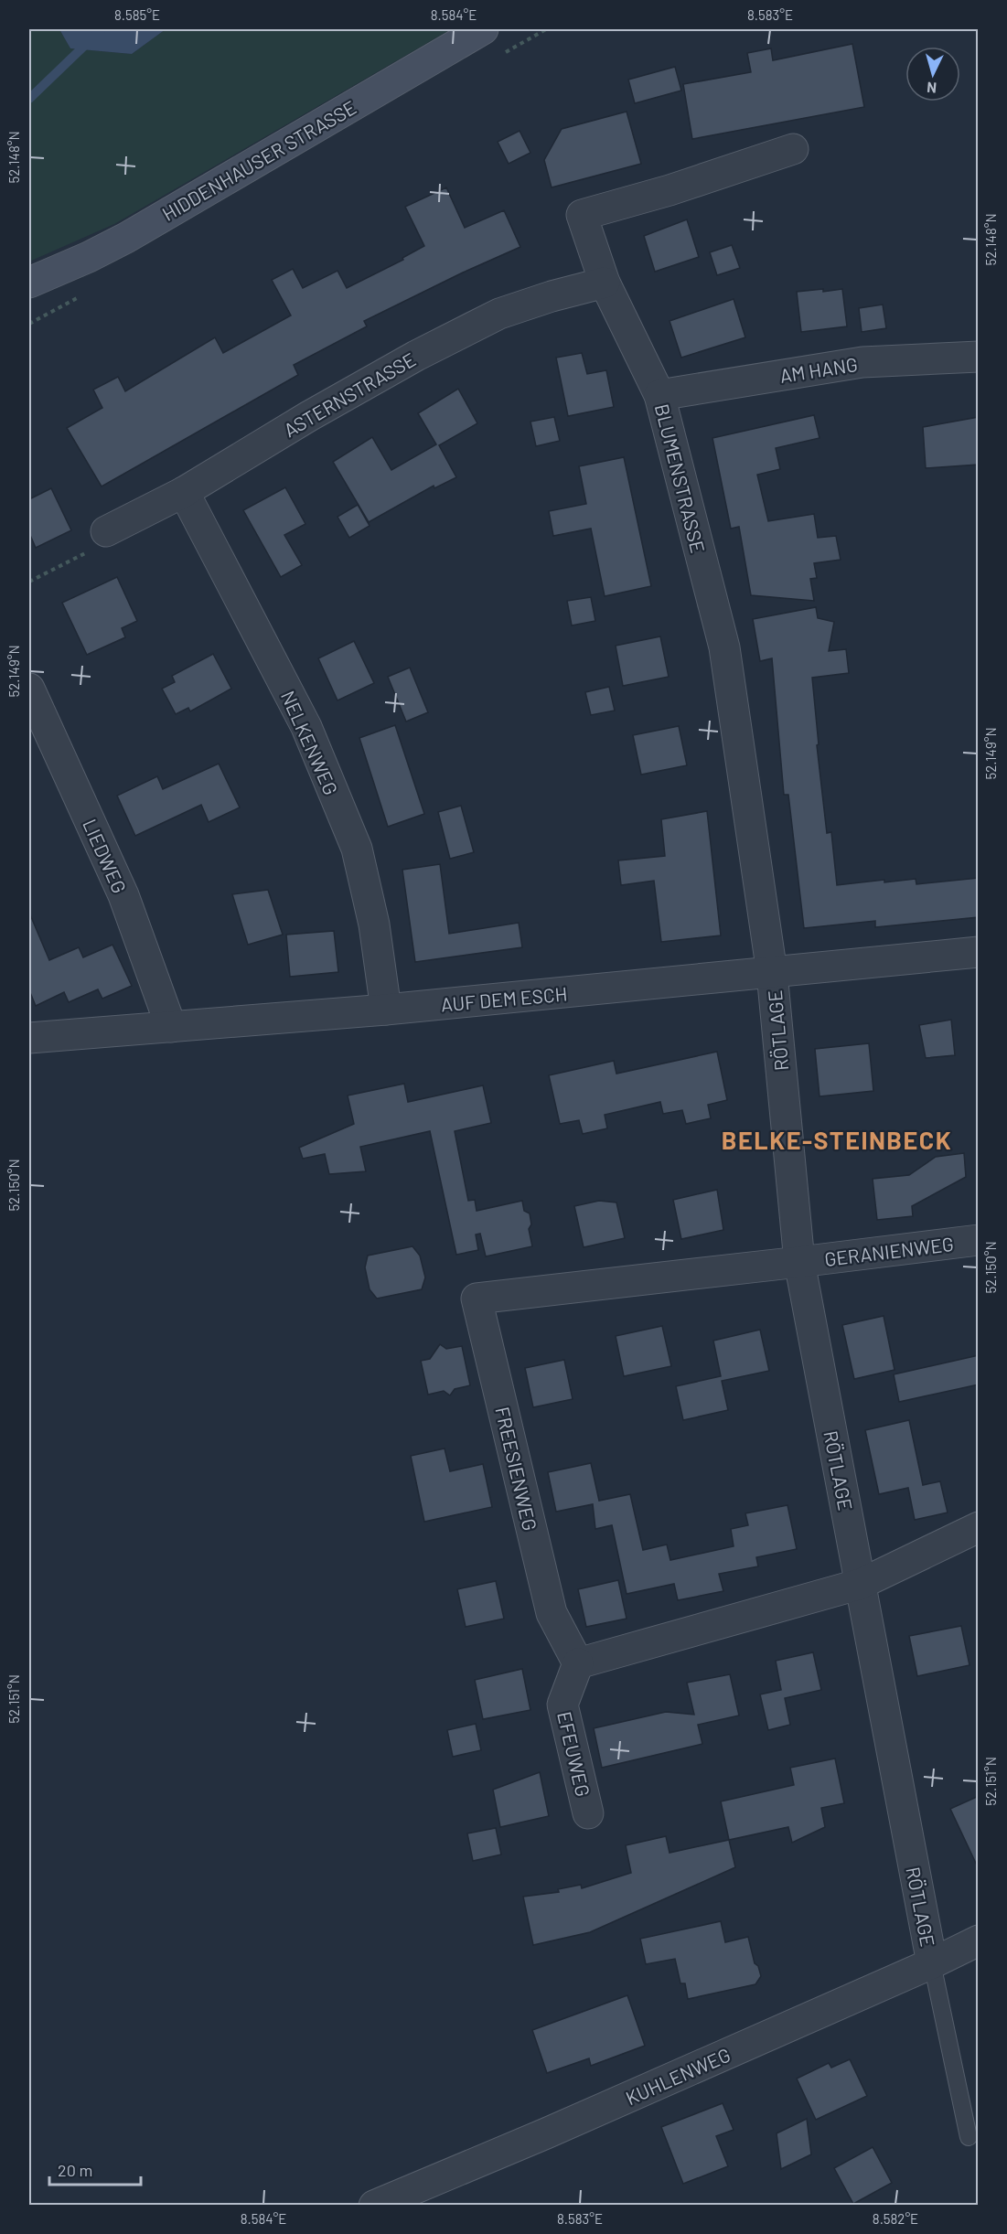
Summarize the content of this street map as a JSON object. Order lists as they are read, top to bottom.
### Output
{
  "streets": {
    "main road": ["HIDDENHAUSER STRASSE"],
    "street": [
      "AM HANG",
      "ASTERNSTRASSE",
      "BLUMENSTRASSE",
      "NELKENWEG",
      "LIEDWEG",
      "AUF DEM ESCH",
      "RÖTLAGE",
      "GERANIENWEG",
      "FREESIENWEG",
      "EFEUWEG",
      "KUHLENWEG"
    ]
  },
  "crossings": [
    ["AM HANG", "BLUMENSTRASSE"],
    ["ASTERNSTRASSE", "BLUMENSTRASSE"],
    ["ASTERNSTRASSE", "NELKENWEG"],
    ["BLUMENSTRASSE", "AUF DEM ESCH"],
    ["BLUMENSTRASSE", "RÖTLAGE"],
    ["NELKENWEG", "AUF DEM ESCH"],
    ["LIEDWEG", "AUF DEM ESCH"],
    ["AUF DEM ESCH", "RÖTLAGE"],
    ["RÖTLAGE", "GERANIENWEG"],
    ["RÖTLAGE", "FREESIENWEG"],
    ["RÖTLAGE", "KUHLENWEG"],
    ["GERANIENWEG", "FREESIENWEG"],
    ["FREESIENWEG", "EFEUWEG"]
  ],
  "districts": ["BELKE-STEINBECK"],
  "scale_bar": "20 m",
  "north": "bottom",
  "coordinates": [
    "8.585°E",
    "8.584°E",
    "8.583°E",
    "52.148°N",
    "52.149°N",
    "52.150°N",
    "52.151°N",
    "8.582°E"
  ]
}
